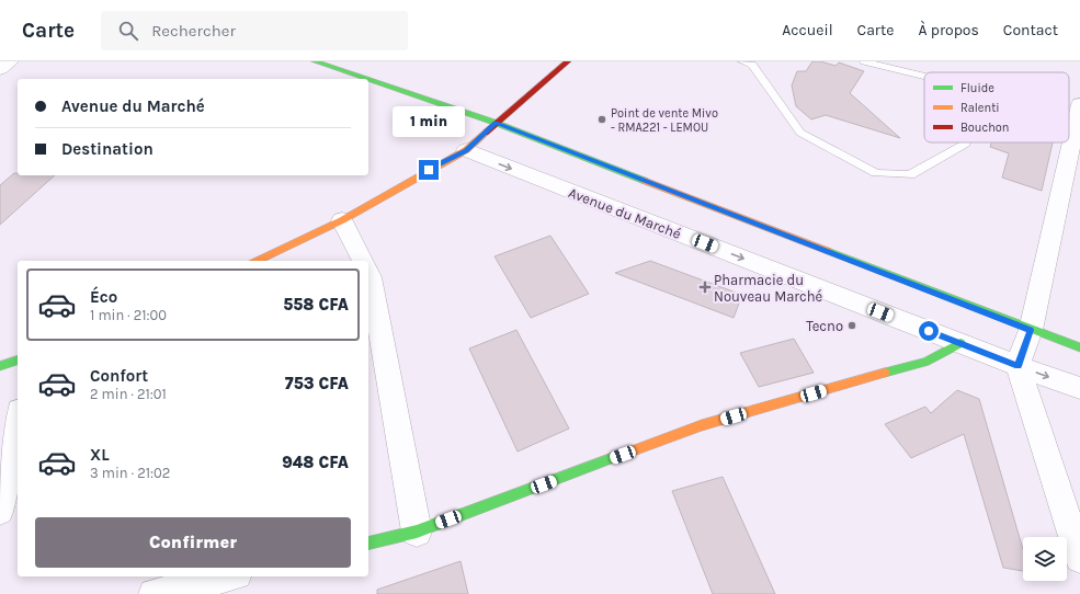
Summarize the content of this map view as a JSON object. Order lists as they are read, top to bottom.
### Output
{
  "streets": {
    "street": ["Avenue du Marché"]
  },
  "one_way": ["Avenue du Marché"],
  "places": {
    "other": ["Point de vente Mivo - RMA221 - LEMOU", "Tecno"],
    "health": ["Pharmacie du Nouveau Marché"]
  },
  "legend": ["Fluide", "Ralenti", "Bouchon"],
  "page": {
    "header": "Carte",
    "search": "Rechercher",
    "nav": [
      "Accueil",
      "Carte",
      "À propos",
      "Contact"
    ],
    "banner": ["Avenue du Marché", "Destination"],
    "bubble": "1 min",
    "list": [
      {
        "name": "Éco",
        "note": "1 min · 21:00",
        "value": "558 CFA"
      },
      {
        "name": "Confort",
        "note": "2 min · 21:01",
        "value": "753 CFA"
      },
      {
        "name": "XL",
        "note": "3 min · 21:02",
        "value": "948 CFA"
      }
    ],
    "buttons": "Confirmer"
  }
}
